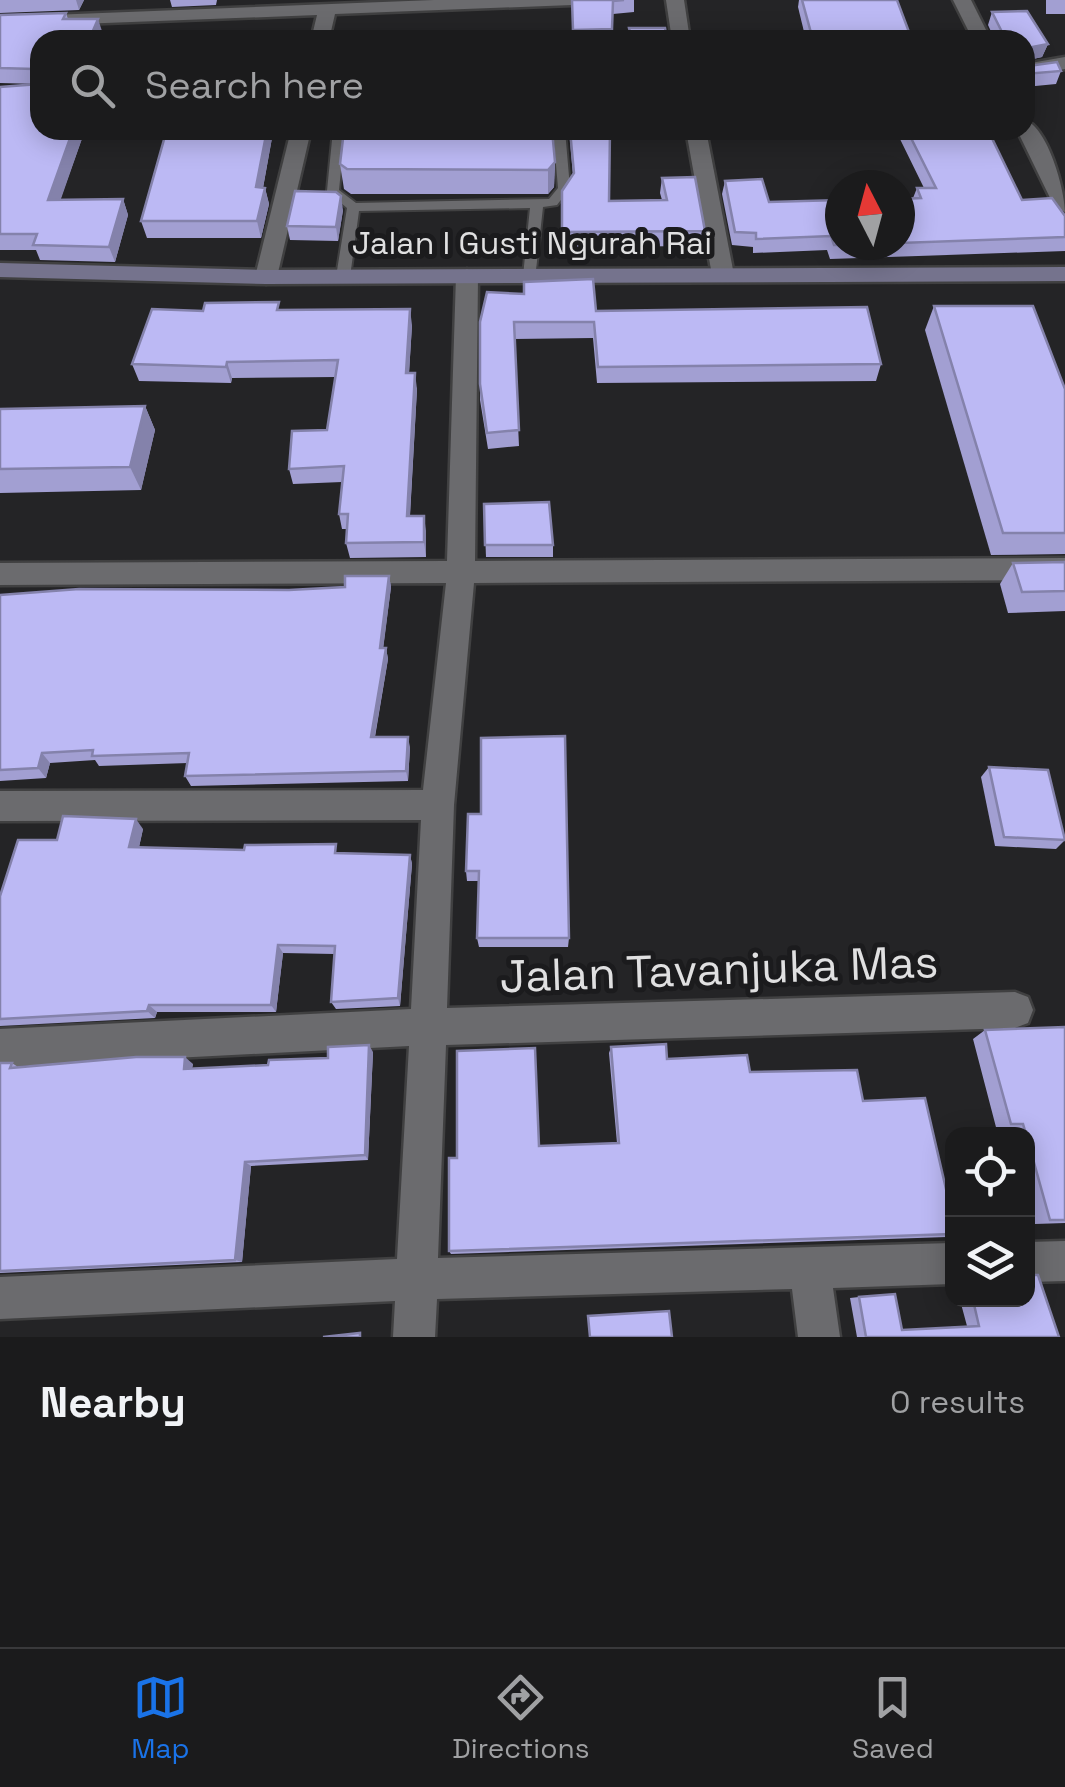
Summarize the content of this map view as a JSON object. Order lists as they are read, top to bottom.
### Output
{
  "streets": {
    "main road": ["Jalan I Gusti Ngurah Rai"],
    "street": ["Jalan Tavanjuka Mas"]
  },
  "north": "top",
  "page": {
    "search": "Search here",
    "heading": ["Nearby", "0 results"],
    "nav": ["Map", "Directions", "Saved"]
  }
}
